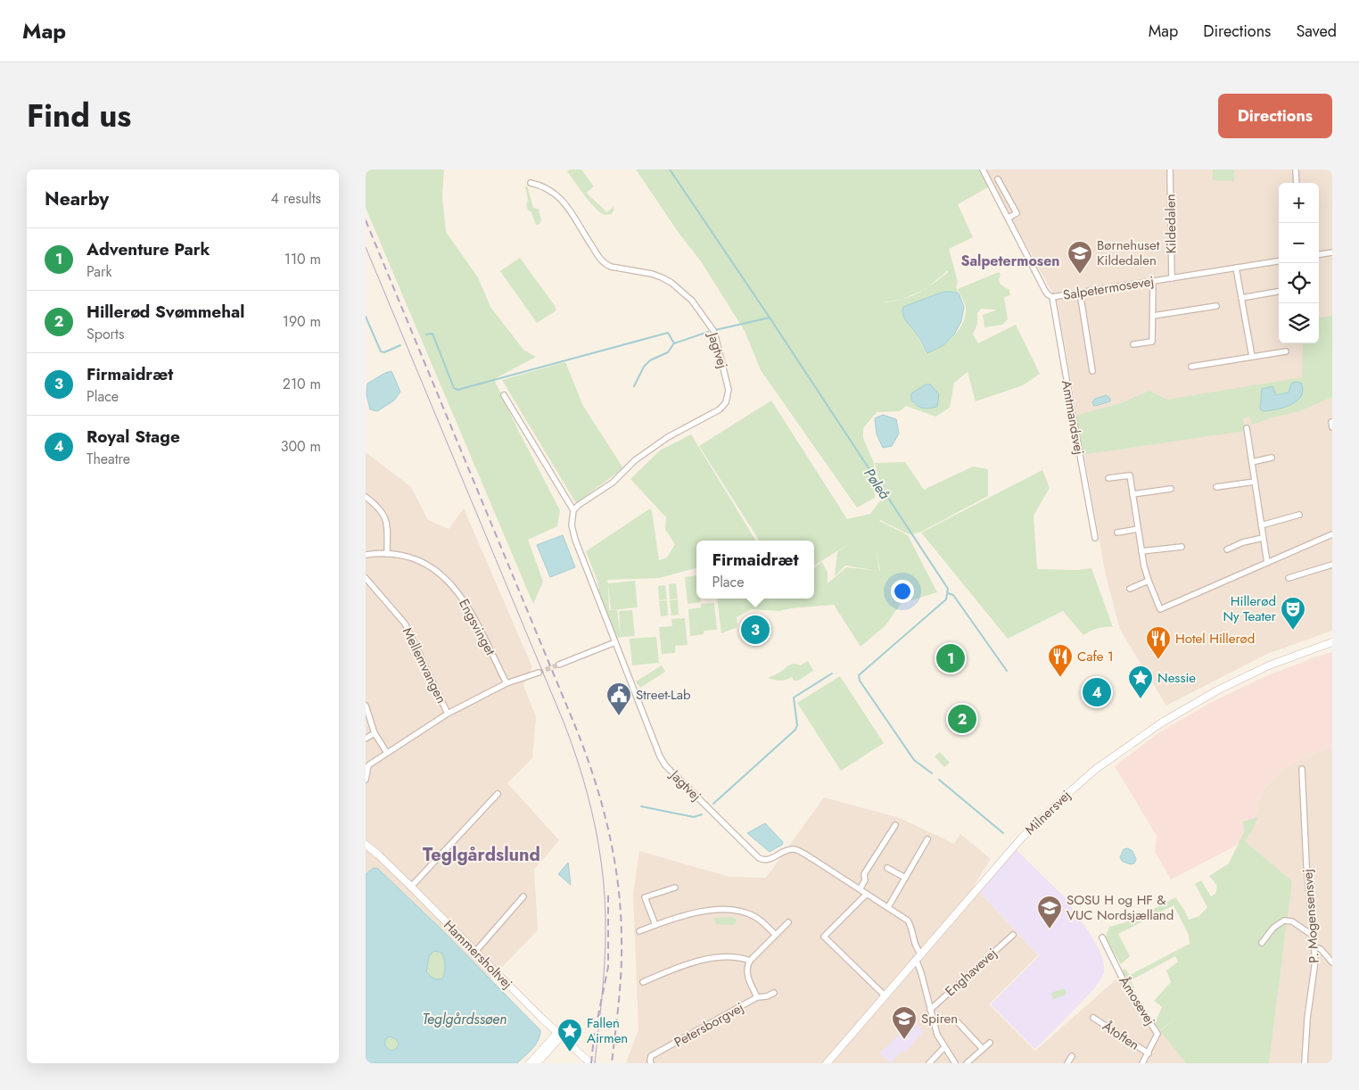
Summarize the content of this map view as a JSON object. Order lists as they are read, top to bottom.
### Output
{
  "streets": {
    "street": [
      "Kildedalen",
      "Salpetermosevej",
      "Jagtvej",
      "Amtmandsvej",
      "Engsvinget",
      "Mellemvangen",
      "Milnersvej",
      "P. Mogensensvej",
      "Hammersholtvej",
      "Enghavevej",
      "Åmosevej",
      "Petersborgvej",
      "Åtoften"
    ]
  },
  "crossings": [
    ["Kildedalen", "Salpetermosevej"],
    ["Salpetermosevej", "Amtmandsvej"],
    ["Åmosevej", "Åtoften"]
  ],
  "districts": ["Salpetermosen", "Teglgårdslund"],
  "water": ["Pøleå", "Teglgårdssøen"],
  "places": {
    "school or university": ["Børnehuset Kildedalen", "SOSU H og HF & VUC Nordsjælland", "Spiren"],
    "theatre": ["Hillerød Ny Teater"],
    "restaurant": ["Hotel Hillerød", "Cafe 1"],
    "place": ["Nessie", "Fallen Airmen"],
    "public building": ["Street-Lab"]
  },
  "page": {
    "header": "Map",
    "nav": ["Map", "Directions", "Saved"],
    "title": "Find us",
    "buttons": "Directions",
    "heading": ["Nearby", "4 results"],
    "map_buttons": ["+", "−"],
    "list": [
      {
        "mark": "1",
        "name": "Adventure Park",
        "note": "Park",
        "value": "110 m"
      },
      {
        "mark": "2",
        "name": "Hillerød Svømmehal",
        "note": "Sports",
        "value": "190 m"
      },
      {
        "mark": "3",
        "name": "Firmaidræt",
        "note": "Place",
        "value": "210 m"
      },
      {
        "mark": "4",
        "name": "Royal Stage",
        "note": "Theatre",
        "value": "300 m"
      }
    ],
    "popup": ["Firmaidræt", "Place"],
    "pins": [
      "3",
      "1",
      "4",
      "2"
    ]
  }
}
